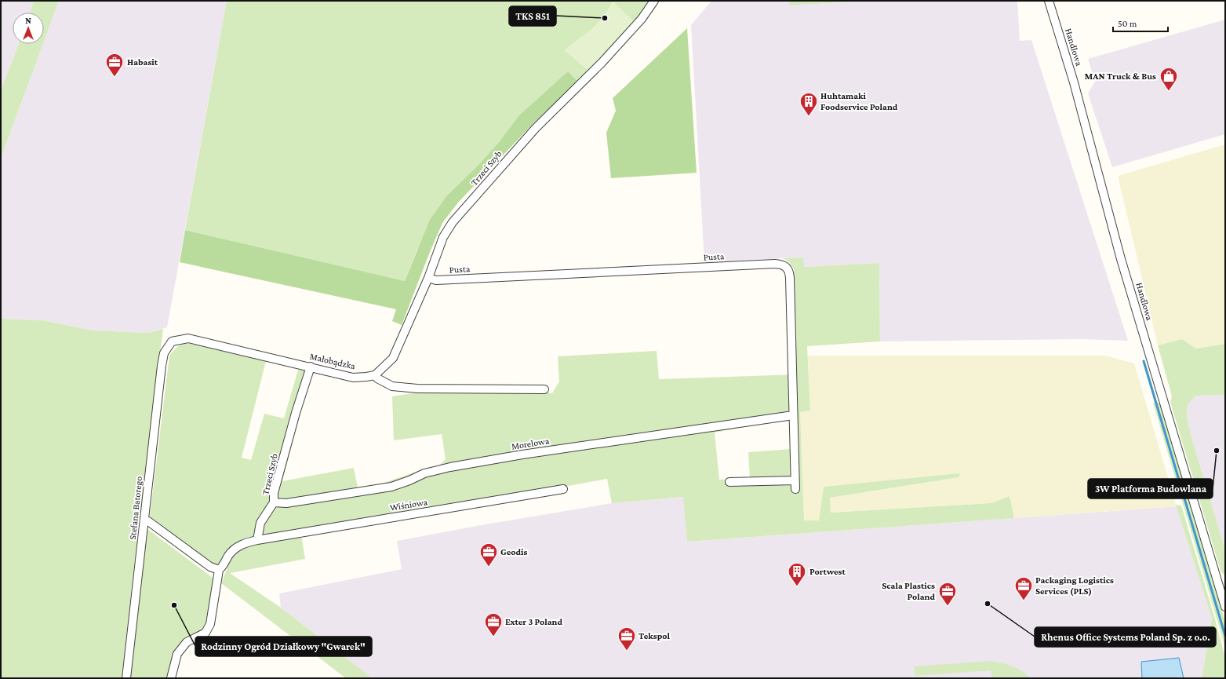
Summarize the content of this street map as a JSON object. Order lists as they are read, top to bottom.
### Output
{
  "streets": {
    "street": [
      "Handlowa",
      "Trzeci Szyb",
      "Pusta",
      "Małobądzka",
      "Morelowa",
      "Wiśniowa",
      "Stefana Batorego"
    ]
  },
  "crossings": [
    ["Trzeci Szyb", "Pusta"],
    ["Trzeci Szyb", "Małobądzka"],
    ["Trzeci Szyb", "Morelowa"],
    ["Trzeci Szyb", "Wiśniowa"],
    ["Pusta", "Morelowa"],
    ["Małobądzka", "Stefana Batorego"]
  ],
  "places": {
    "other": [
      "TKS 851",
      "3W Platforma Budowlana",
      "Rhenus Office Systems Poland Sp. z o.o.",
      "Rodzinny Ogród Działkowy \"Gwarek\""
    ],
    "office": [
      "Habasit",
      "Geodis",
      "Packaging Logistics Services (PLS)",
      "Scala Plastics Poland",
      "Exter 3 Poland",
      "Tekspol"
    ],
    "shop": ["MAN Truck & Bus"],
    "building": ["Huhtamaki Foodservice Poland", "Portwest"]
  },
  "scale_bar": "50 m",
  "north": "top"
}
